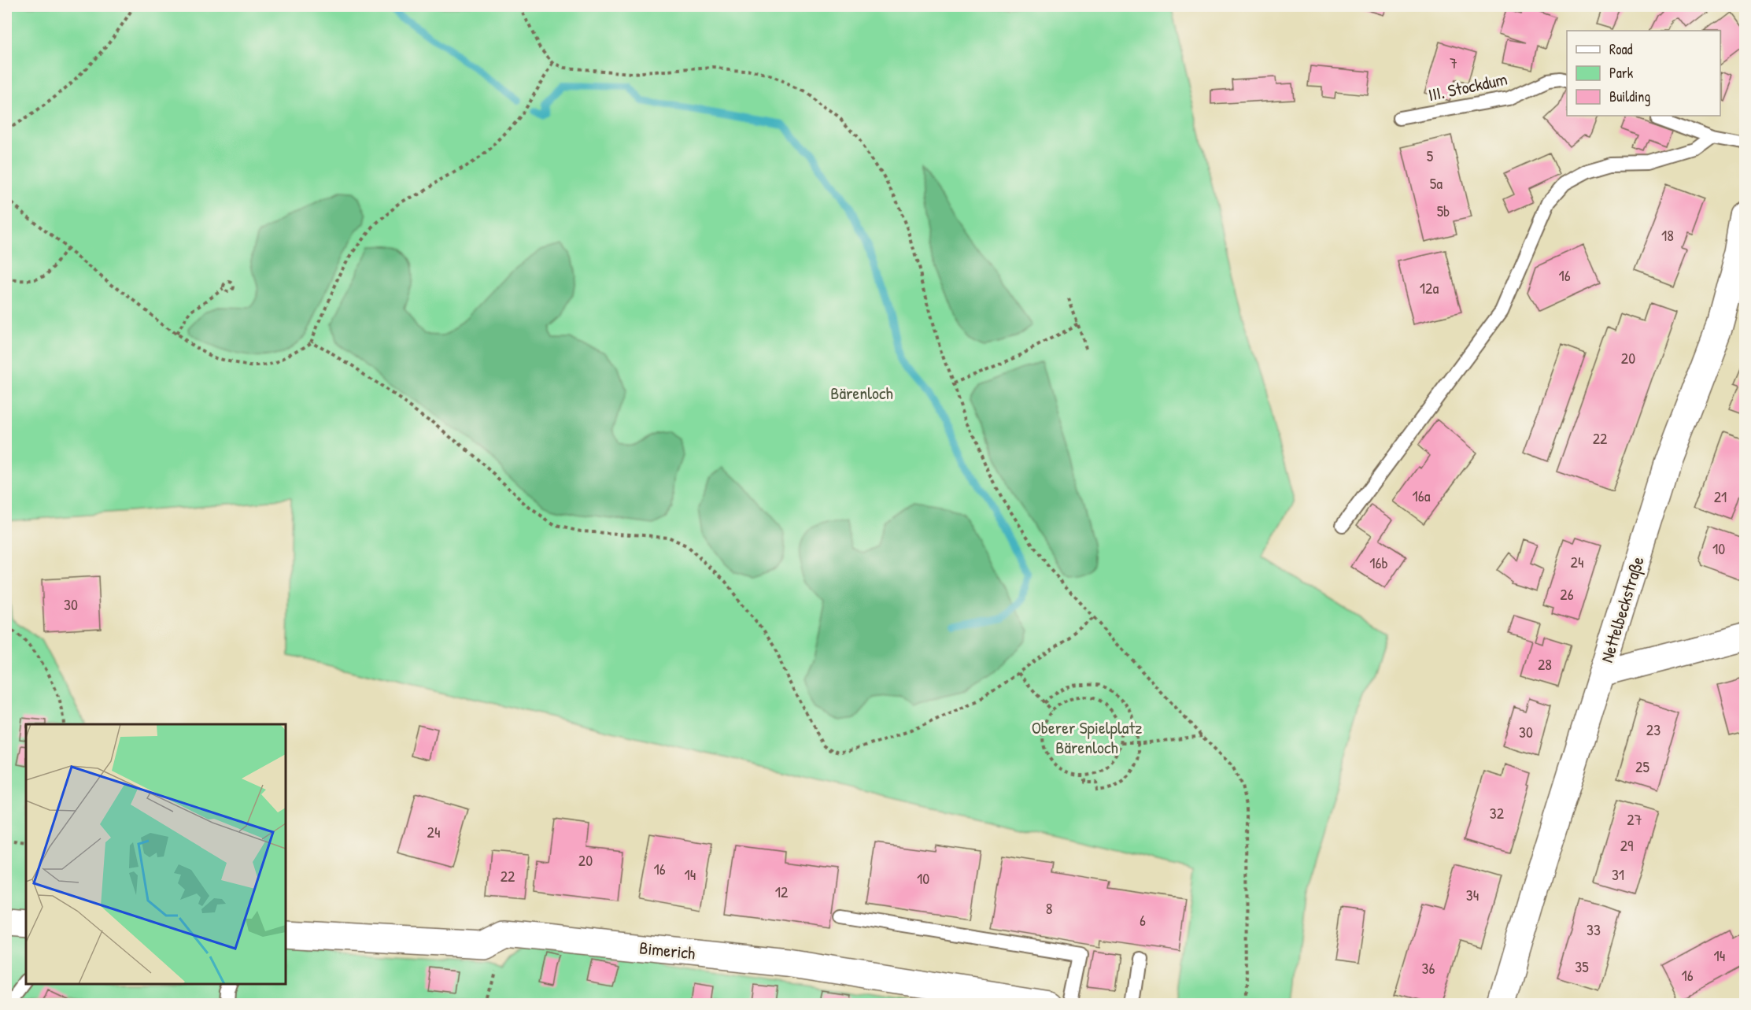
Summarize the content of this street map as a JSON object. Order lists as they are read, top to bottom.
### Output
{
  "streets": {
    "street": ["Nettelbeckstraße", "Bimerich"],
    "lane": ["III. Stockdum"]
  },
  "parks": ["Bärenloch", "Oberer Spielplatz Bärenloch"],
  "house_numbers": [
    "7",
    "5",
    "5a",
    "5b",
    "18",
    "16",
    "12a",
    "20",
    "22",
    "16a",
    "21",
    "10",
    "24",
    "16b",
    "26",
    "30",
    "28",
    "23",
    "30",
    "25",
    "32",
    "27",
    "24",
    "29",
    "20",
    "16",
    "14",
    "31",
    "22",
    "10",
    "12",
    "34",
    "8",
    "6",
    "33",
    "14",
    "35",
    "36",
    "16"
  ],
  "legend": ["Road", "Park", "Building"]
}
